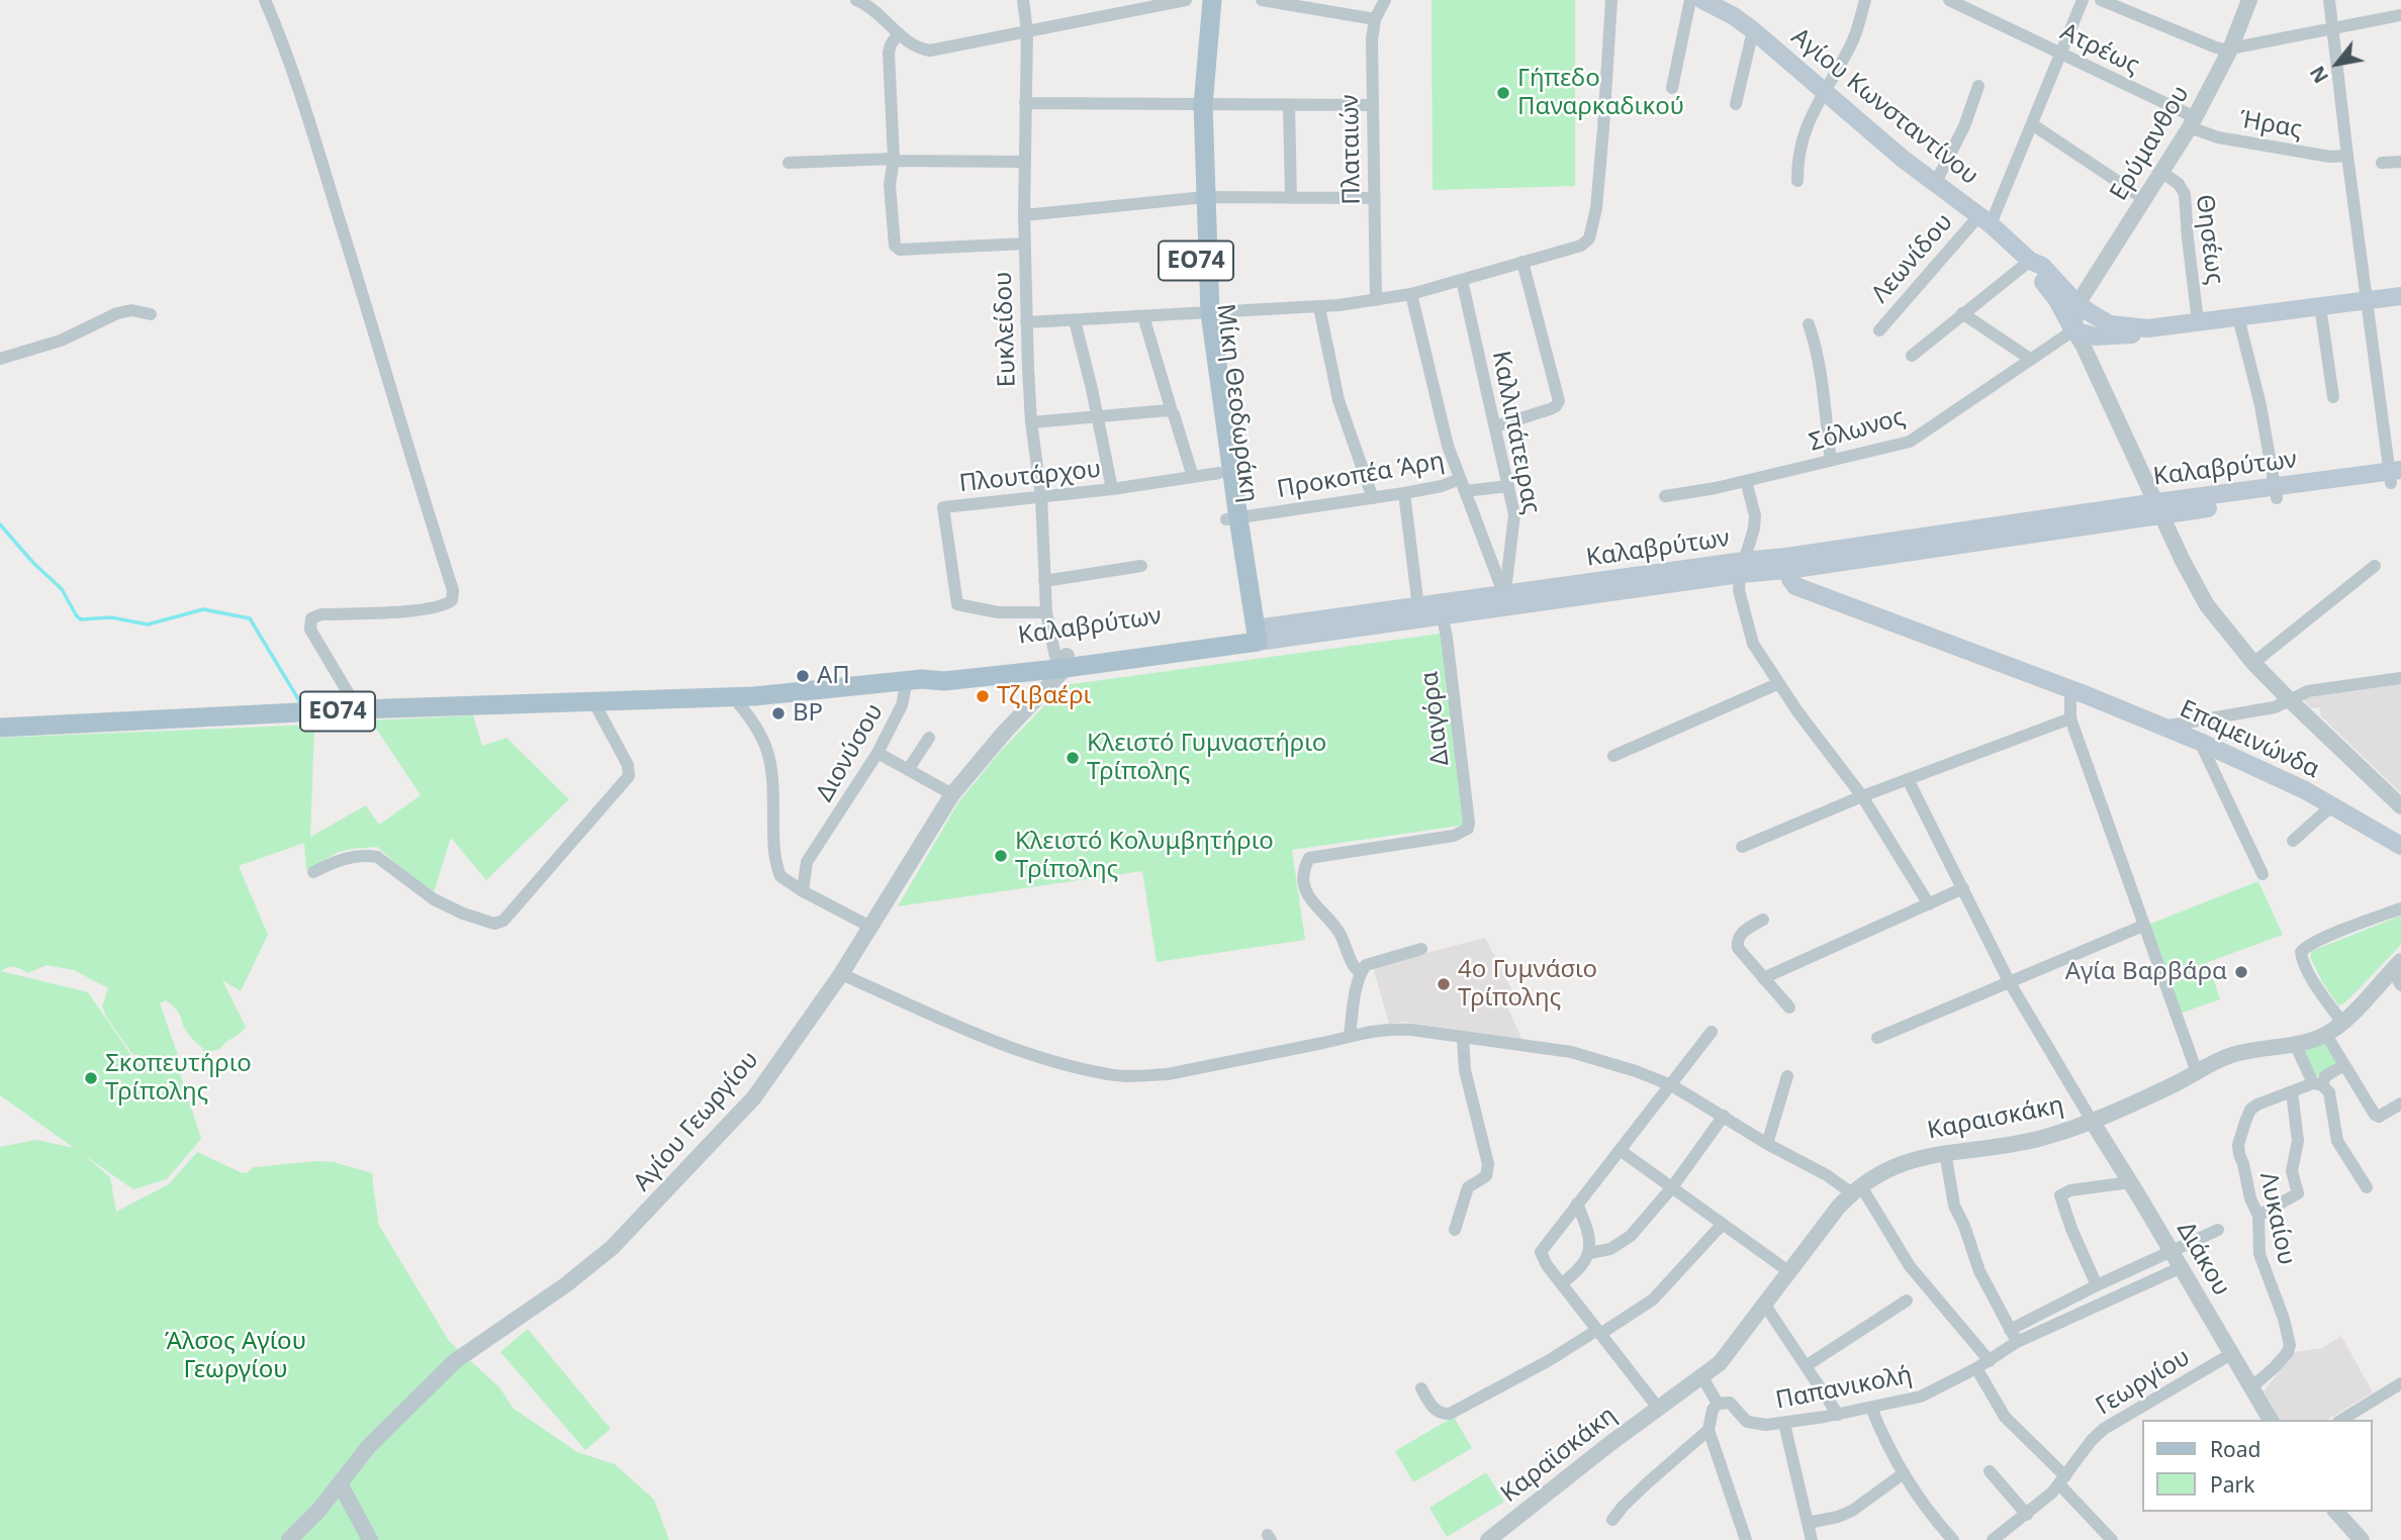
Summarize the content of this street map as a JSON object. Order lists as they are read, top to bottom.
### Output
{
  "streets": {
    "main road": [
      "Αγίου Κωνσταντίνου",
      "ΕΟ74",
      "Μίκη Θεοδωράκη",
      "Καλαβρύτων",
      "Επαμεινώνδα"
    ],
    "street": [
      "Ατρέως",
      "Ήρας",
      "Ερύμανθου",
      "Πλαταιών",
      "Θησέως",
      "Λεωνίδου",
      "Ευκλείδου",
      "Σόλωνος",
      "Καλλιπάτειρας",
      "Προκοπέα Άρη",
      "Πλουτάρχου",
      "Διαγόρα",
      "Διονύσου",
      "Καραισκάκη",
      "Αγίου Γεωργίου",
      "Λυκαίου",
      "Διάκου",
      "Γεωργίου",
      "Παπανικολή",
      "Καραϊσκάκη"
    ]
  },
  "crossings": [
    ["Ατρέως", "Ήρας"],
    ["Ατρέως", "Ερύμανθου"],
    ["Ατρέως", "Λεωνίδου"],
    ["Αγίου Κωνσταντίνου", "Ερύμανθου"],
    ["Αγίου Κωνσταντίνου", "Θησέως"],
    ["Αγίου Κωνσταντίνου", "Λεωνίδου"],
    ["Αγίου Κωνσταντίνου", "Σόλωνος"],
    ["Ήρας", "Ερύμανθου"],
    ["Ερύμανθου", "Θησέως"],
    ["ΕΟ74", "Καλαβρύτων"],
    ["Ευκλείδου", "Καλαβρύτων"],
    ["Ευκλείδου", "Πλουτάρχου"],
    ["Ευκλείδου", "Αγίου Γεωργίου"],
    ["Μίκη Θεοδωράκη", "Καλαβρύτων"],
    ["Μίκη Θεοδωράκη", "Προκοπέα Άρη"],
    ["Μίκη Θεοδωράκη", "Πλουτάρχου"],
    ["Καλλιπάτειρας", "Καλαβρύτων"],
    ["Καλλιπάτειρας", "Προκοπέα Άρη"],
    ["Καλαβρύτων", "Διαγόρα"],
    ["Καλαβρύτων", "Επαμεινώνδα"],
    ["Καλαβρύτων", "Διονύσου"],
    ["Καλαβρύτων", "Αγίου Γεωργίου"],
    ["Καραισκάκη", "Διάκου"],
    ["Καραισκάκη", "Καραϊσκάκη"],
    ["Λυκαίου", "Διάκου"],
    ["Διάκου", "Γεωργίου"],
    ["Διάκου", "Παπανικολή"]
  ],
  "parks": ["Άλσος Αγίου Γεωργίου"],
  "places": [
    "Γήπεδο Παναρκαδικού",
    "ΑΠ",
    "Τζιβαέρι",
    "BP",
    "Κλειστό Γυμναστήριο Τρίπολης",
    "Κλειστό Κολυμβητήριο Τρίπολης",
    "Αγία Βαρβάρα",
    "4ο Γυμνάσιο Τρίπολης",
    "Σκοπευτήριο Τρίπολης"
  ],
  "legend": ["Road", "Park"],
  "north": "bottom left"
}
